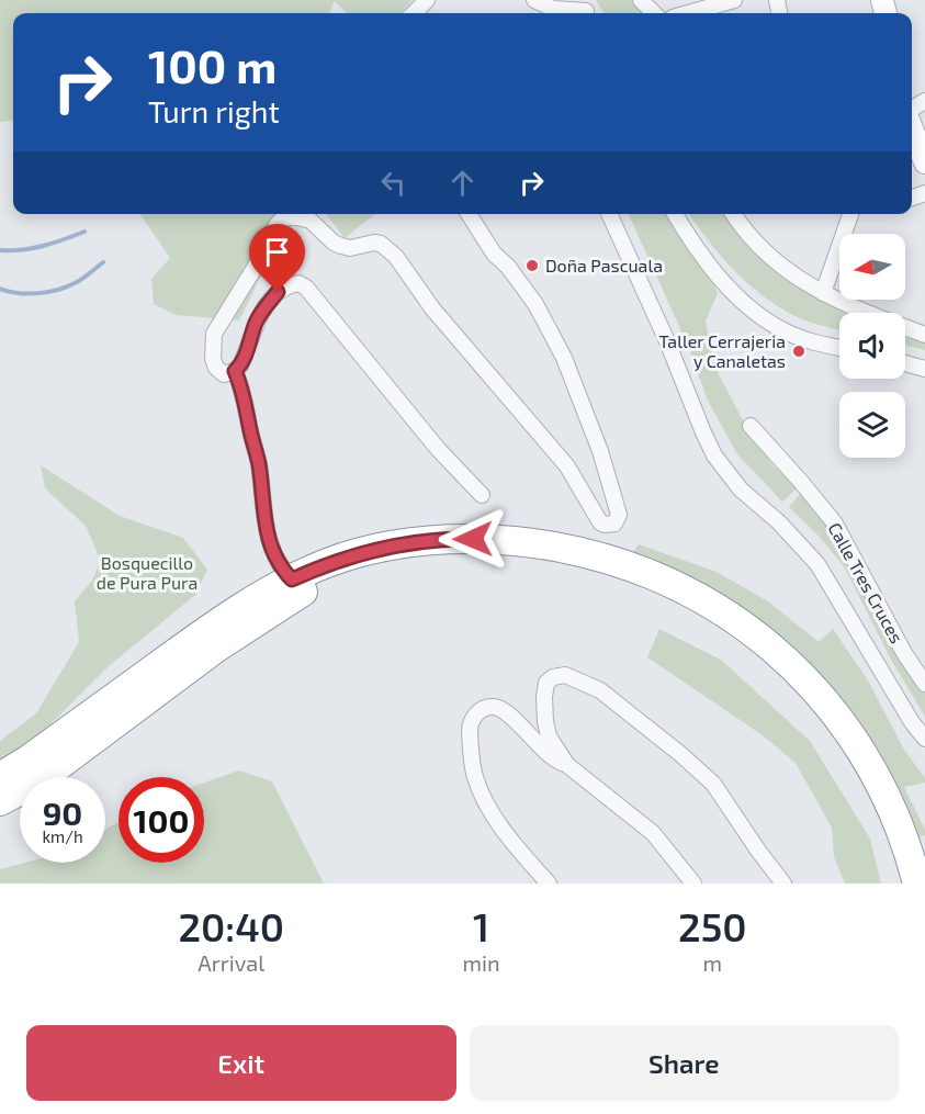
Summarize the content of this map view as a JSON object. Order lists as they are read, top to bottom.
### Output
{
  "streets": {
    "street": ["Calle Tres Cruces"]
  },
  "parks": ["Bosquecillo de Pura Pura"],
  "places": ["Doña Pascuala", "Taller Cerrajeria y Canaletas"],
  "north": "left",
  "page": {
    "turn": ["100 m", "Turn right"],
    "speed": "90 km/h",
    "limit": "100",
    "eta": [
      "20:40",
      "Arrival",
      "1",
      "min",
      "250",
      "m"
    ],
    "buttons": ["Exit", "Share"]
  }
}
